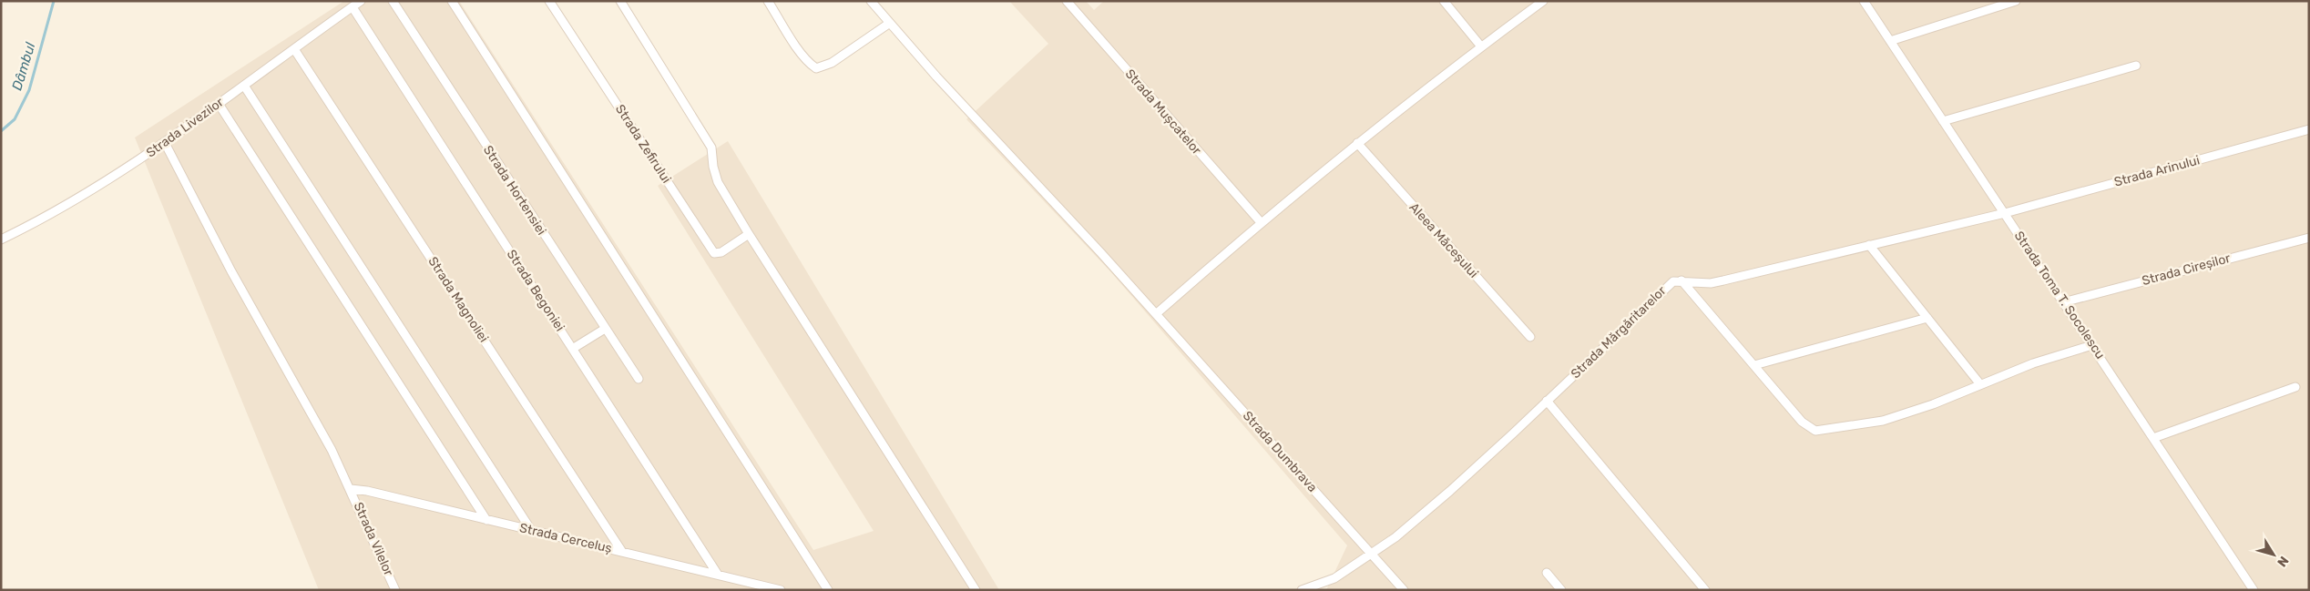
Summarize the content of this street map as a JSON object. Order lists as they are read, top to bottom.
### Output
{
  "streets": {
    "street": [
      "Strada Mușcatelor",
      "Strada Livezilor",
      "Strada Zefirului",
      "Strada Arinului",
      "Strada Hortensiei",
      "Aleea Măceșului",
      "Strada Cireșilor",
      "Strada Begoniei",
      "Strada Toma T. Socolescu",
      "Strada Magnoliei",
      "Strada Mărgăritarelor",
      "Strada Dumbrava",
      "Strada Cerceluș",
      "Strada Vilelor"
    ]
  },
  "crossings": [
    ["Strada Livezilor", "Strada Begoniei"],
    ["Strada Livezilor", "Strada Magnoliei"],
    ["Strada Livezilor", "Strada Vilelor"],
    ["Strada Arinului", "Strada Toma T. Socolescu"],
    ["Strada Arinului", "Strada Mărgăritarelor"],
    ["Strada Cireșilor", "Strada Toma T. Socolescu"],
    ["Strada Begoniei", "Strada Cerceluș"],
    ["Strada Toma T. Socolescu", "Strada Mărgăritarelor"],
    ["Strada Magnoliei", "Strada Cerceluș"],
    ["Strada Mărgăritarelor", "Strada Dumbrava"],
    ["Strada Cerceluș", "Strada Vilelor"]
  ],
  "water": ["Dâmbul"],
  "north": "bottom right"
}
